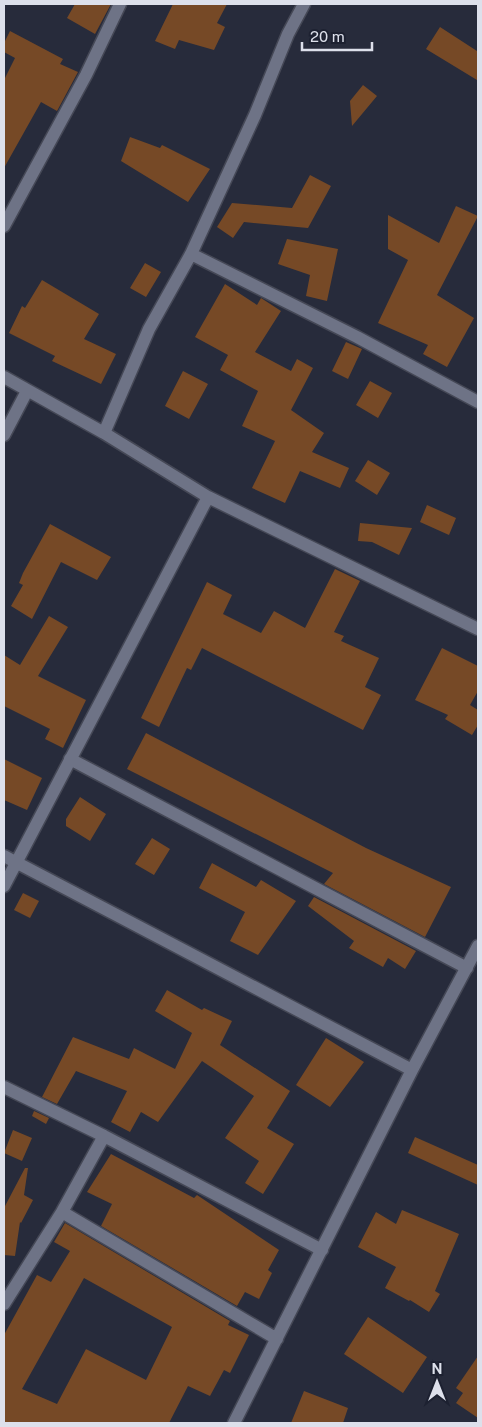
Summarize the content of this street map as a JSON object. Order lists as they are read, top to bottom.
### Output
{
  "scale_bar": "20 m",
  "north": "top"
}
